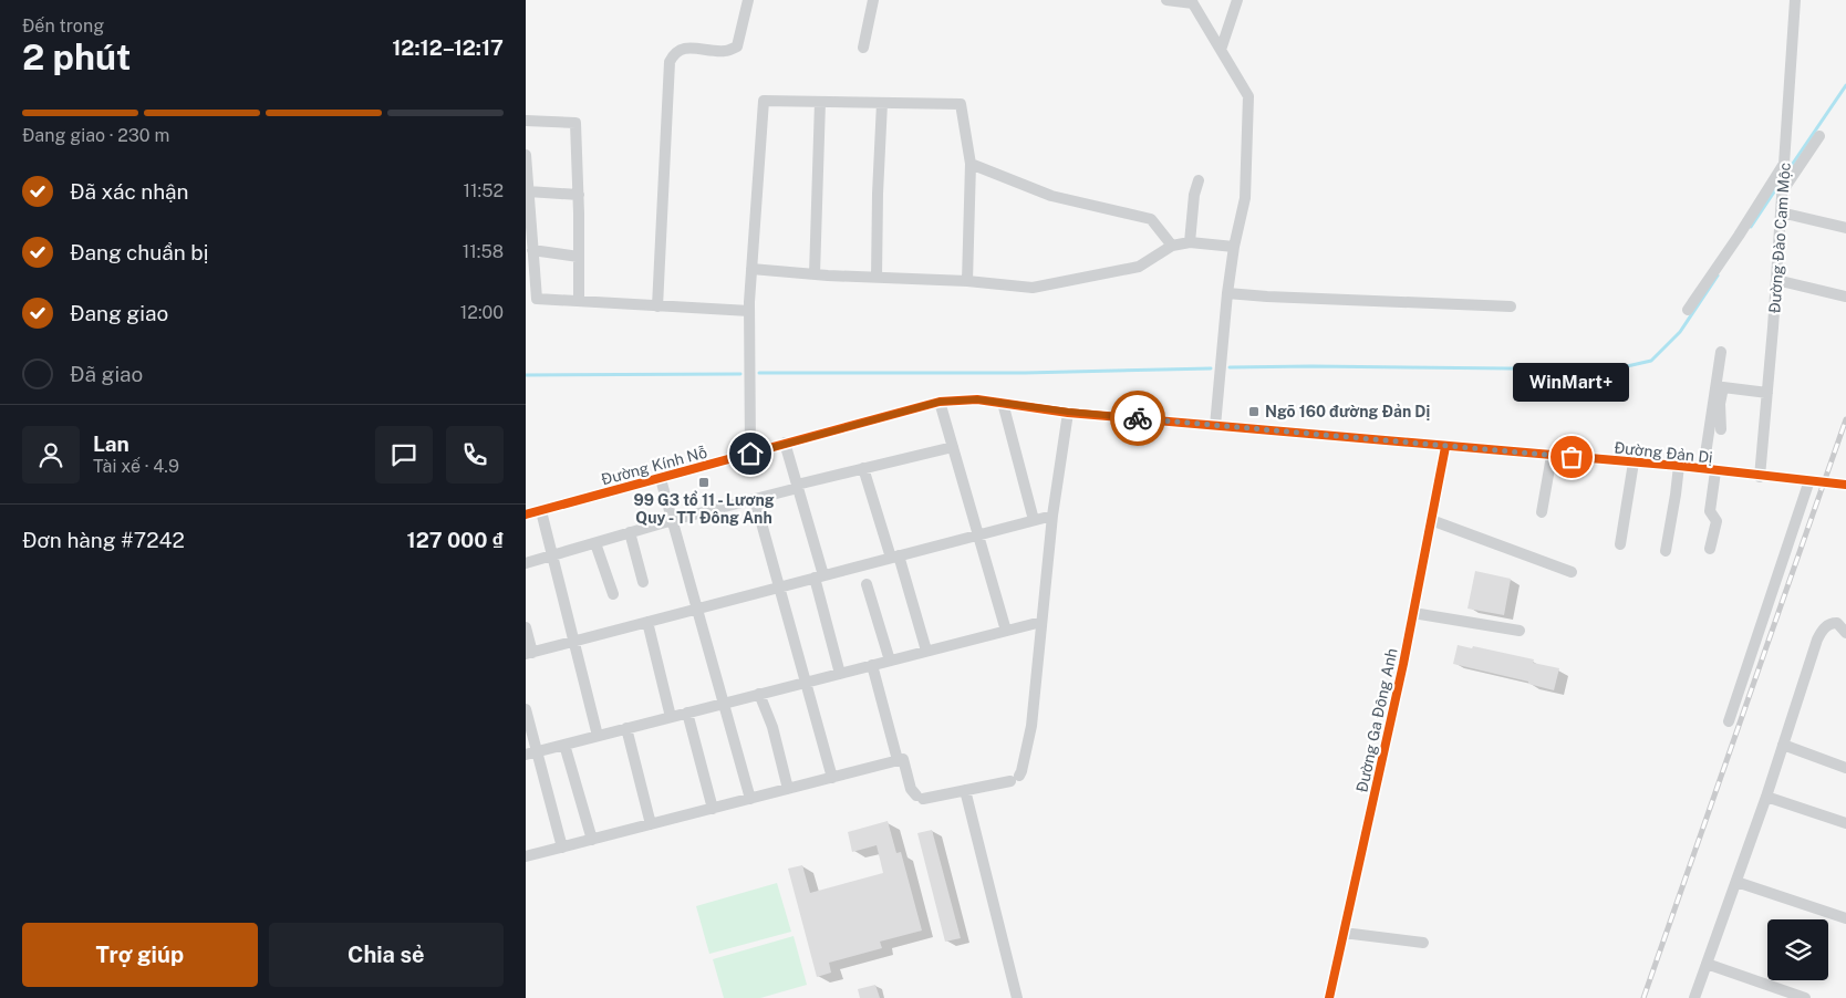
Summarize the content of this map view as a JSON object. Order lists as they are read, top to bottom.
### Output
{
  "streets": {
    "street": [
      "Đường Đào Cam Mộc",
      "Đường Đản Dị",
      "Đường Kính Nỗ",
      "Đường Ga Đông Anh"
    ]
  },
  "crossings": [
    ["Đường Đào Cam Mộc", "Đường Đản Dị"],
    ["Đường Đản Dị", "Đường Kính Nỗ"],
    ["Đường Đản Dị", "Đường Ga Đông Anh"],
    ["Đường Kính Nỗ", "Đường Ga Đông Anh"]
  ],
  "places": {
    "transit": ["Ngõ 160 đường Đản Dị", "99 G3 tổ 11 - Lương Quy - TT Đông Anh"],
    "other": ["WinMart+"]
  },
  "page": {
    "heading": ["2 phút", "Đến trong", "12:12–12:17"],
    "panel": [
      "Lan",
      "Tài xế · 4.9",
      "Đơn hàng #7242",
      "127 000 ₫"
    ],
    "bar": "Đang giao · 230 m",
    "list": [
      ["Đã xác nhận", "11:52"],
      ["Đang chuẩn bị", "11:58"],
      ["Đang giao", "12:00"],
      "Đã giao"
    ],
    "bubble": "WinMart+",
    "buttons": ["Trợ giúp", "Chia sẻ"]
  }
}
